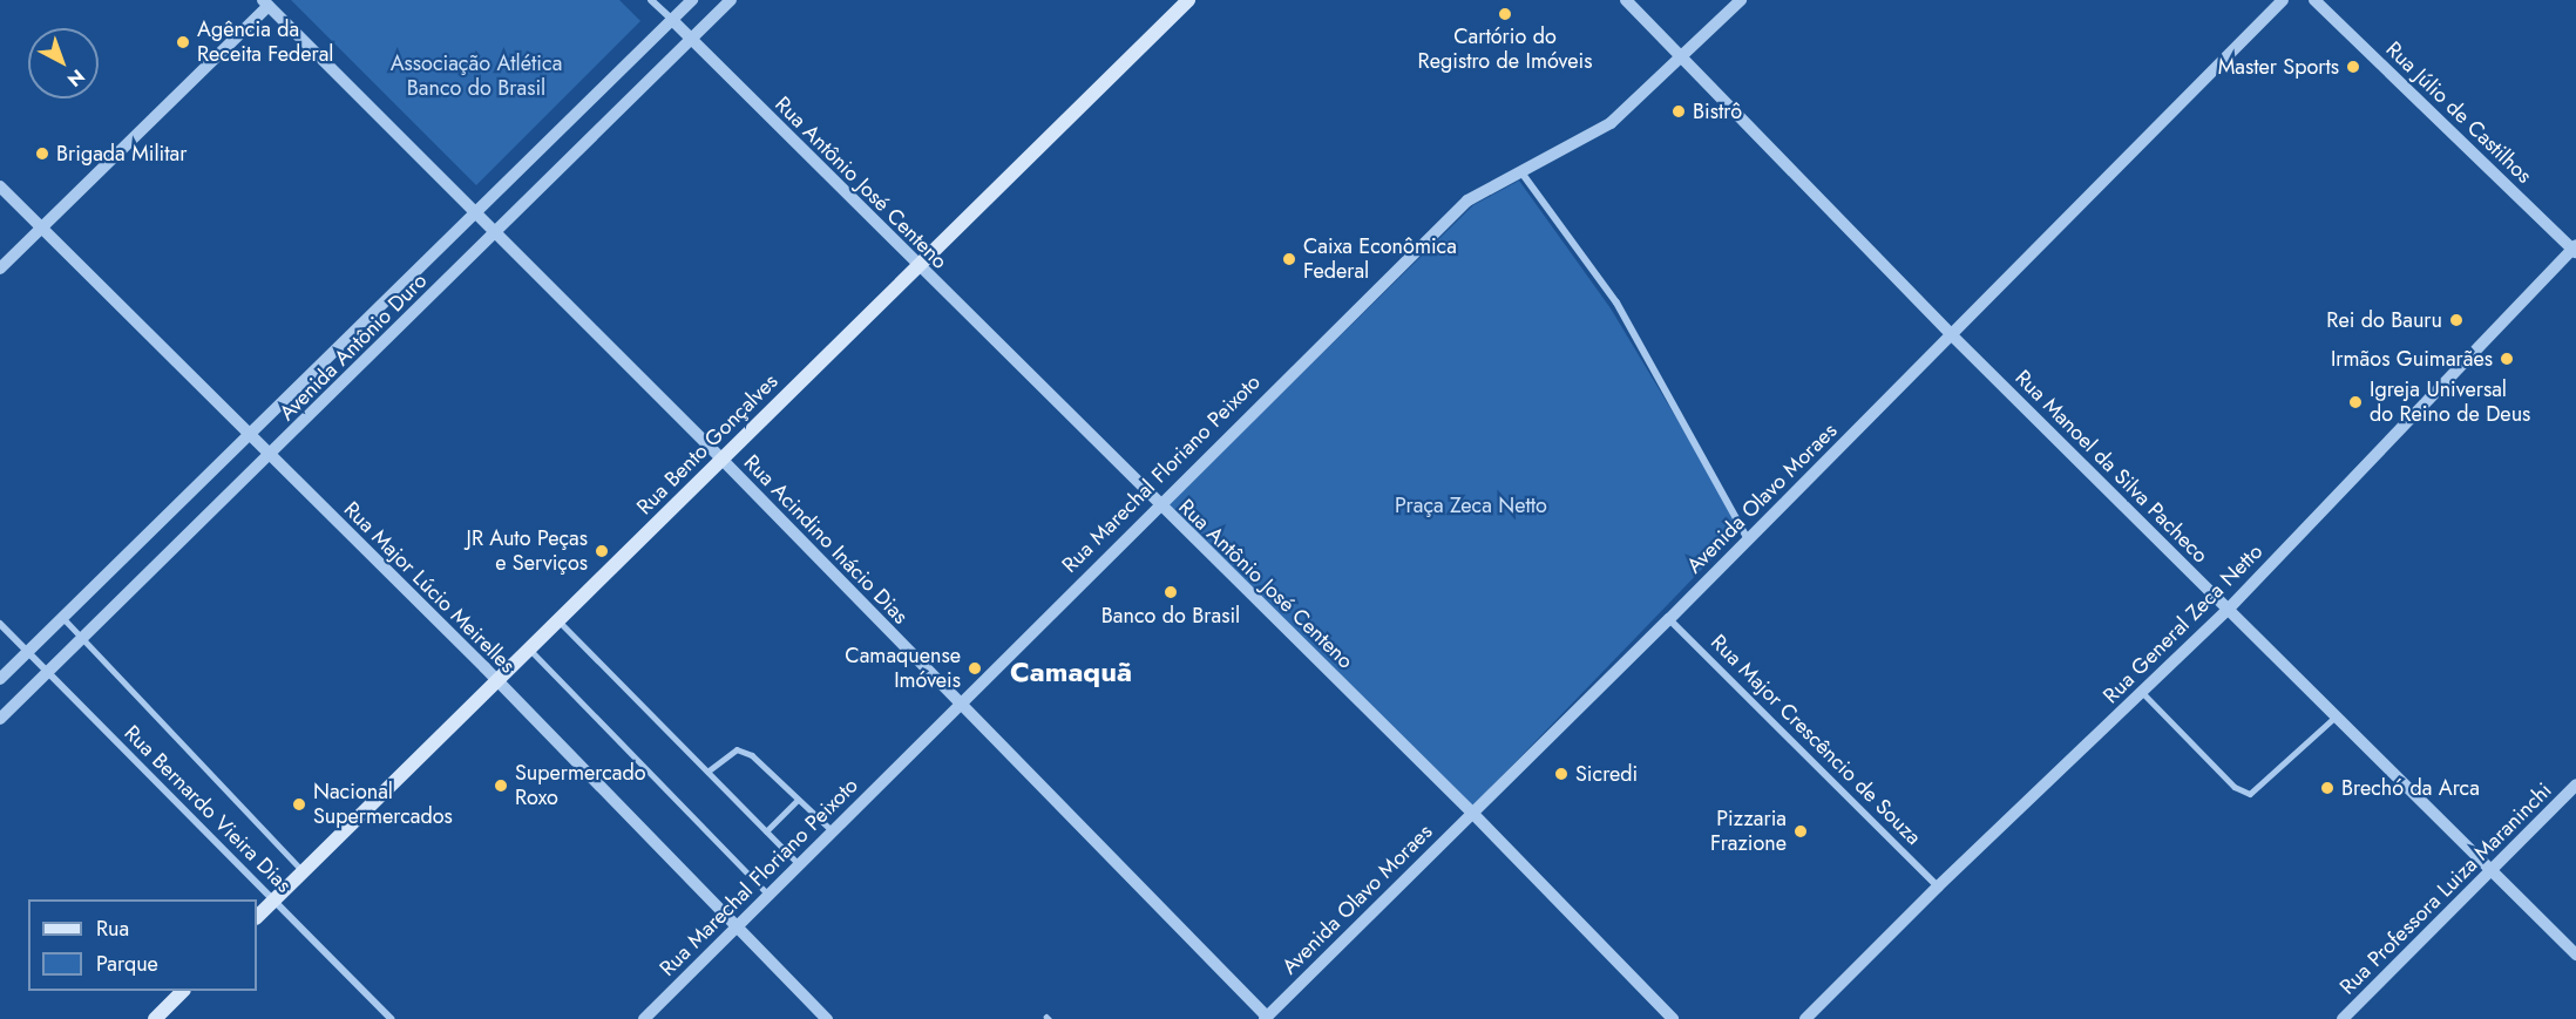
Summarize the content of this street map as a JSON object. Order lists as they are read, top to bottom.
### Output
{
  "streets": {
    "main road": ["Rua Bento Gonçalves"],
    "street": [
      "Rua Júlio de Castilhos",
      "Rua Antônio José Centeno",
      "Avenida Antônio Duro",
      "Rua Manoel da Silva Pacheco",
      "Rua Marechal Floriano Peixoto",
      "Avenida Olavo Moraes",
      "Rua Acindino Inácio Dias",
      "Rua Major Lúcio Meirelles",
      "Rua General Zeca Netto",
      "Rua Major Crescêncio de Souza",
      "Rua Bernardo Vieira Dias",
      "Rua Professora Luiza Maraninchi"
    ]
  },
  "crossings": [
    ["Rua Júlio de Castilhos", "Rua General Zeca Netto"],
    ["Rua Antônio José Centeno", "Avenida Antônio Duro"],
    ["Rua Antônio José Centeno", "Rua Bento Gonçalves"],
    ["Rua Antônio José Centeno", "Rua Marechal Floriano Peixoto"],
    ["Rua Antônio José Centeno", "Avenida Olavo Moraes"],
    ["Avenida Antônio Duro", "Rua Acindino Inácio Dias"],
    ["Avenida Antônio Duro", "Rua Major Lúcio Meirelles"],
    ["Avenida Antônio Duro", "Rua Bernardo Vieira Dias"],
    ["Rua Bento Gonçalves", "Rua Acindino Inácio Dias"],
    ["Rua Bento Gonçalves", "Rua Major Lúcio Meirelles"],
    ["Rua Bento Gonçalves", "Rua Bernardo Vieira Dias"],
    ["Rua Manoel da Silva Pacheco", "Rua Marechal Floriano Peixoto"],
    ["Rua Manoel da Silva Pacheco", "Avenida Olavo Moraes"],
    ["Rua Manoel da Silva Pacheco", "Rua General Zeca Netto"],
    ["Rua Manoel da Silva Pacheco", "Rua Professora Luiza Maraninchi"],
    ["Rua Marechal Floriano Peixoto", "Rua Acindino Inácio Dias"],
    ["Rua Marechal Floriano Peixoto", "Rua Major Lúcio Meirelles"],
    ["Avenida Olavo Moraes", "Rua Acindino Inácio Dias"],
    ["Avenida Olavo Moraes", "Rua Major Crescêncio de Souza"],
    ["Rua General Zeca Netto", "Rua Major Crescêncio de Souza"]
  ],
  "districts": ["Camaquã"],
  "parks": ["Associação Atlética Banco do Brasil", "Praça Zeca Netto"],
  "places": [
    "Cartório do Registro de Imóveis",
    "Agência da Receita Federal",
    "Master Sports",
    "Bistrô",
    "Brigada Militar",
    "Caixa Econômica Federal",
    "Rei do Bauru",
    "Irmãos Guimarães",
    "Igreja Universal do Reino de Deus",
    "JR Auto Peças e Serviços",
    "Banco do Brasil",
    "Camaquense Imóveis",
    "Sicredi",
    "Supermercado Roxo",
    "Brechó da Arca",
    "Nacional Supermercados",
    "Pizzaria Frazione"
  ],
  "legend": ["Rua", "Parque"],
  "north": "bottom right"
}
